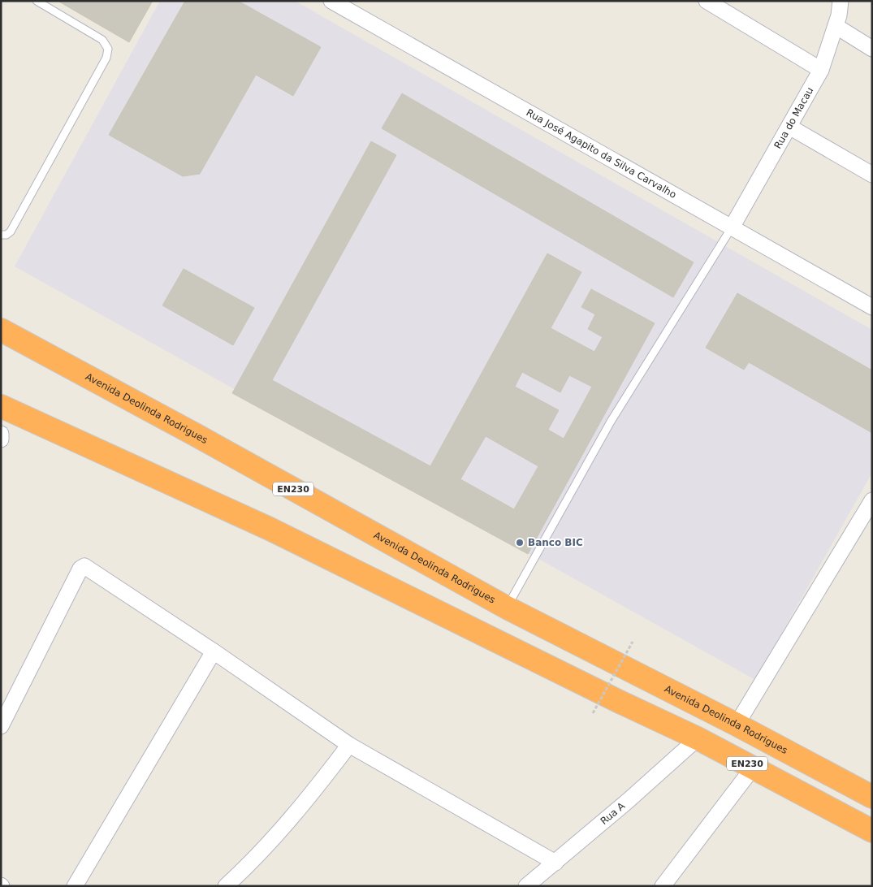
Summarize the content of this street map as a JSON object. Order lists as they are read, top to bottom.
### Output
{
  "streets": {
    "highway": ["Avenida Deolinda Rodrigues", "EN230"],
    "street": ["Rua do Macau", "Rua José Agapito da Silva Carvalho", "Rua A"]
  },
  "crossings": [
    ["Rua do Macau", "Rua José Agapito da Silva Carvalho"],
    ["EN230", "Rua A"]
  ],
  "places": ["Banco BIC"]
}
